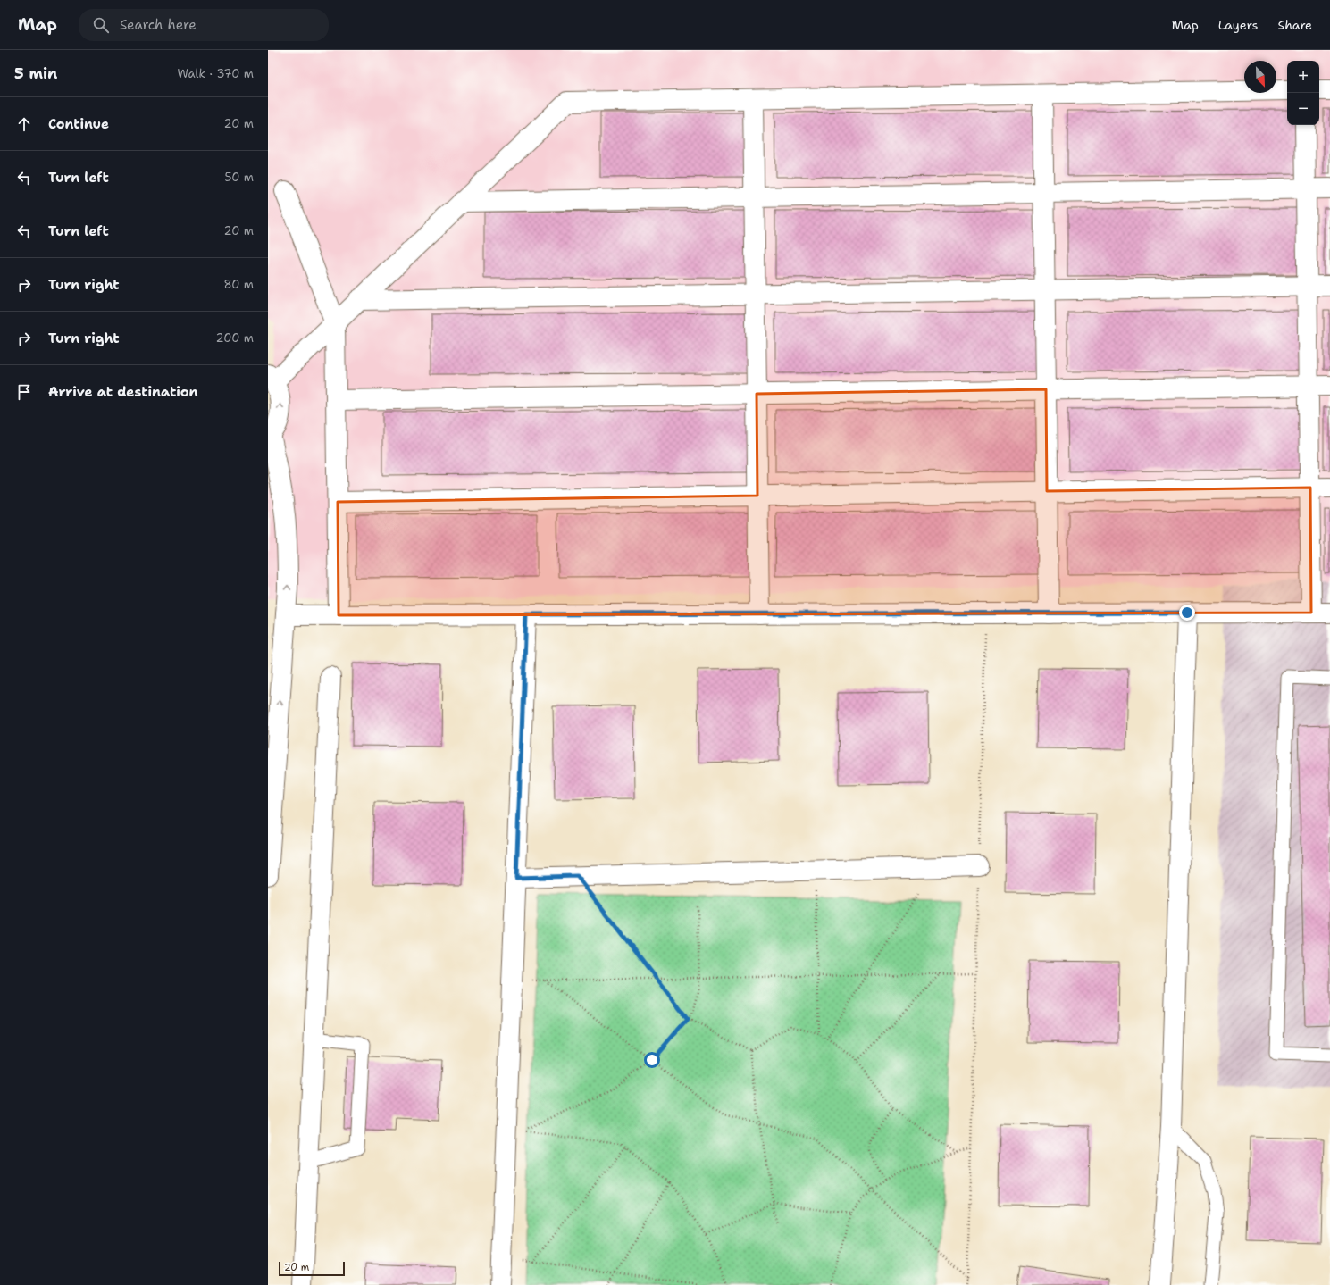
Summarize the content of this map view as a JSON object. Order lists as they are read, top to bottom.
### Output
{
  "scale_bar": "20 m",
  "north": "bottom right",
  "page": {
    "header": "Map",
    "search": "Search here",
    "nav": ["Map", "Layers", "Share"],
    "heading": ["5 min", "Walk · 370 m"],
    "map_buttons": ["+", "−"],
    "list": [
      ["Continue", "20 m"],
      ["Turn left", "50 m"],
      ["Turn left", "20 m"],
      ["Turn right", "80 m"],
      ["Turn right", "200 m"],
      "Arrive at destination"
    ],
    "scale": "20 m"
  }
}
